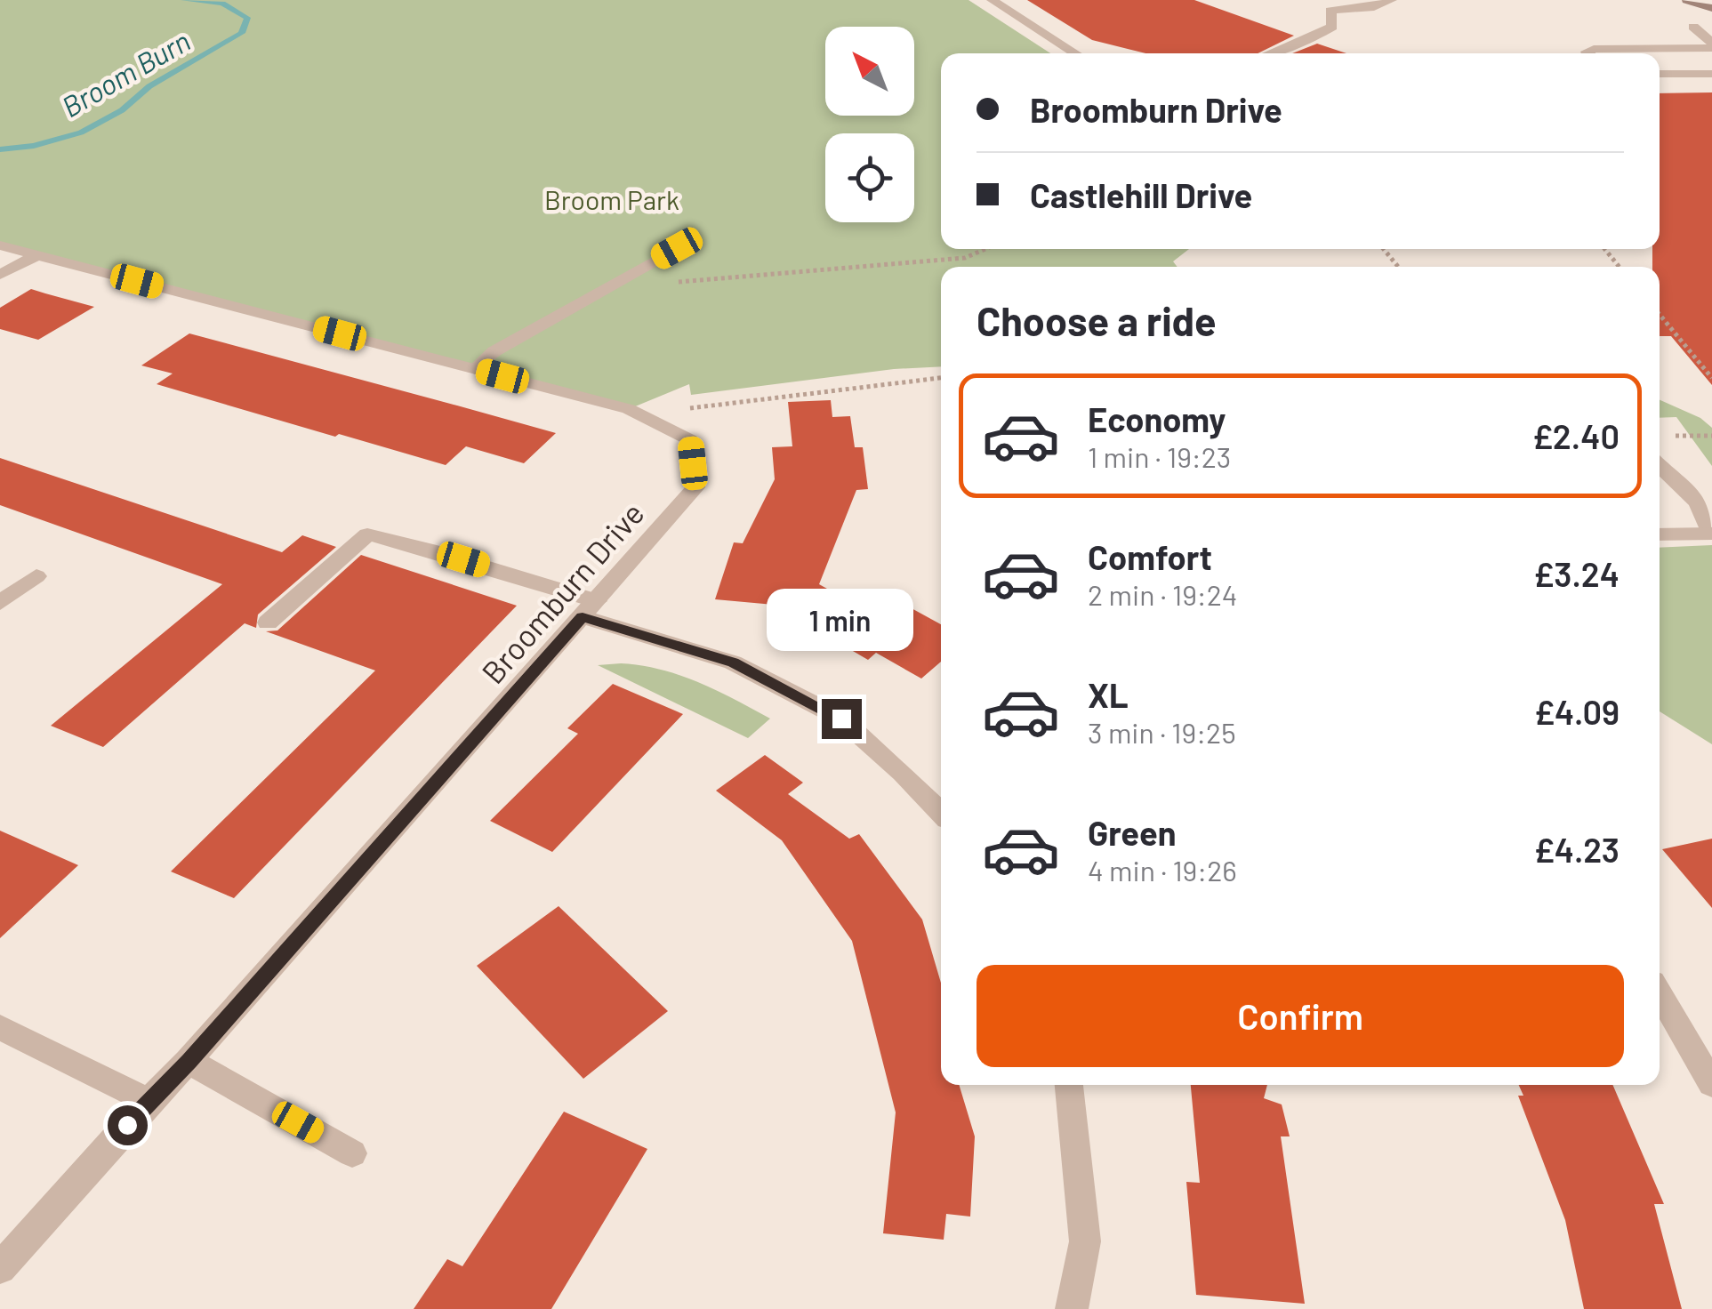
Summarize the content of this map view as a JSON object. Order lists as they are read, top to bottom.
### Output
{
  "streets": {
    "street": ["Broomburn Drive"]
  },
  "water": ["Broom Burn"],
  "parks": ["Broom Park"],
  "north": "top left",
  "page": {
    "banner": ["Broomburn Drive", "Castlehill Drive"],
    "heading": "Choose a ride",
    "list": [
      {
        "name": "Economy",
        "note": "1 min · 19:23",
        "value": "£2.40"
      },
      {
        "name": "Comfort",
        "note": "2 min · 19:24",
        "value": "£3.24"
      },
      {
        "name": "XL",
        "note": "3 min · 19:25",
        "value": "£4.09"
      },
      {
        "name": "Green",
        "note": "4 min · 19:26",
        "value": "£4.23"
      }
    ],
    "bubble": "1 min",
    "buttons": "Confirm"
  }
}
